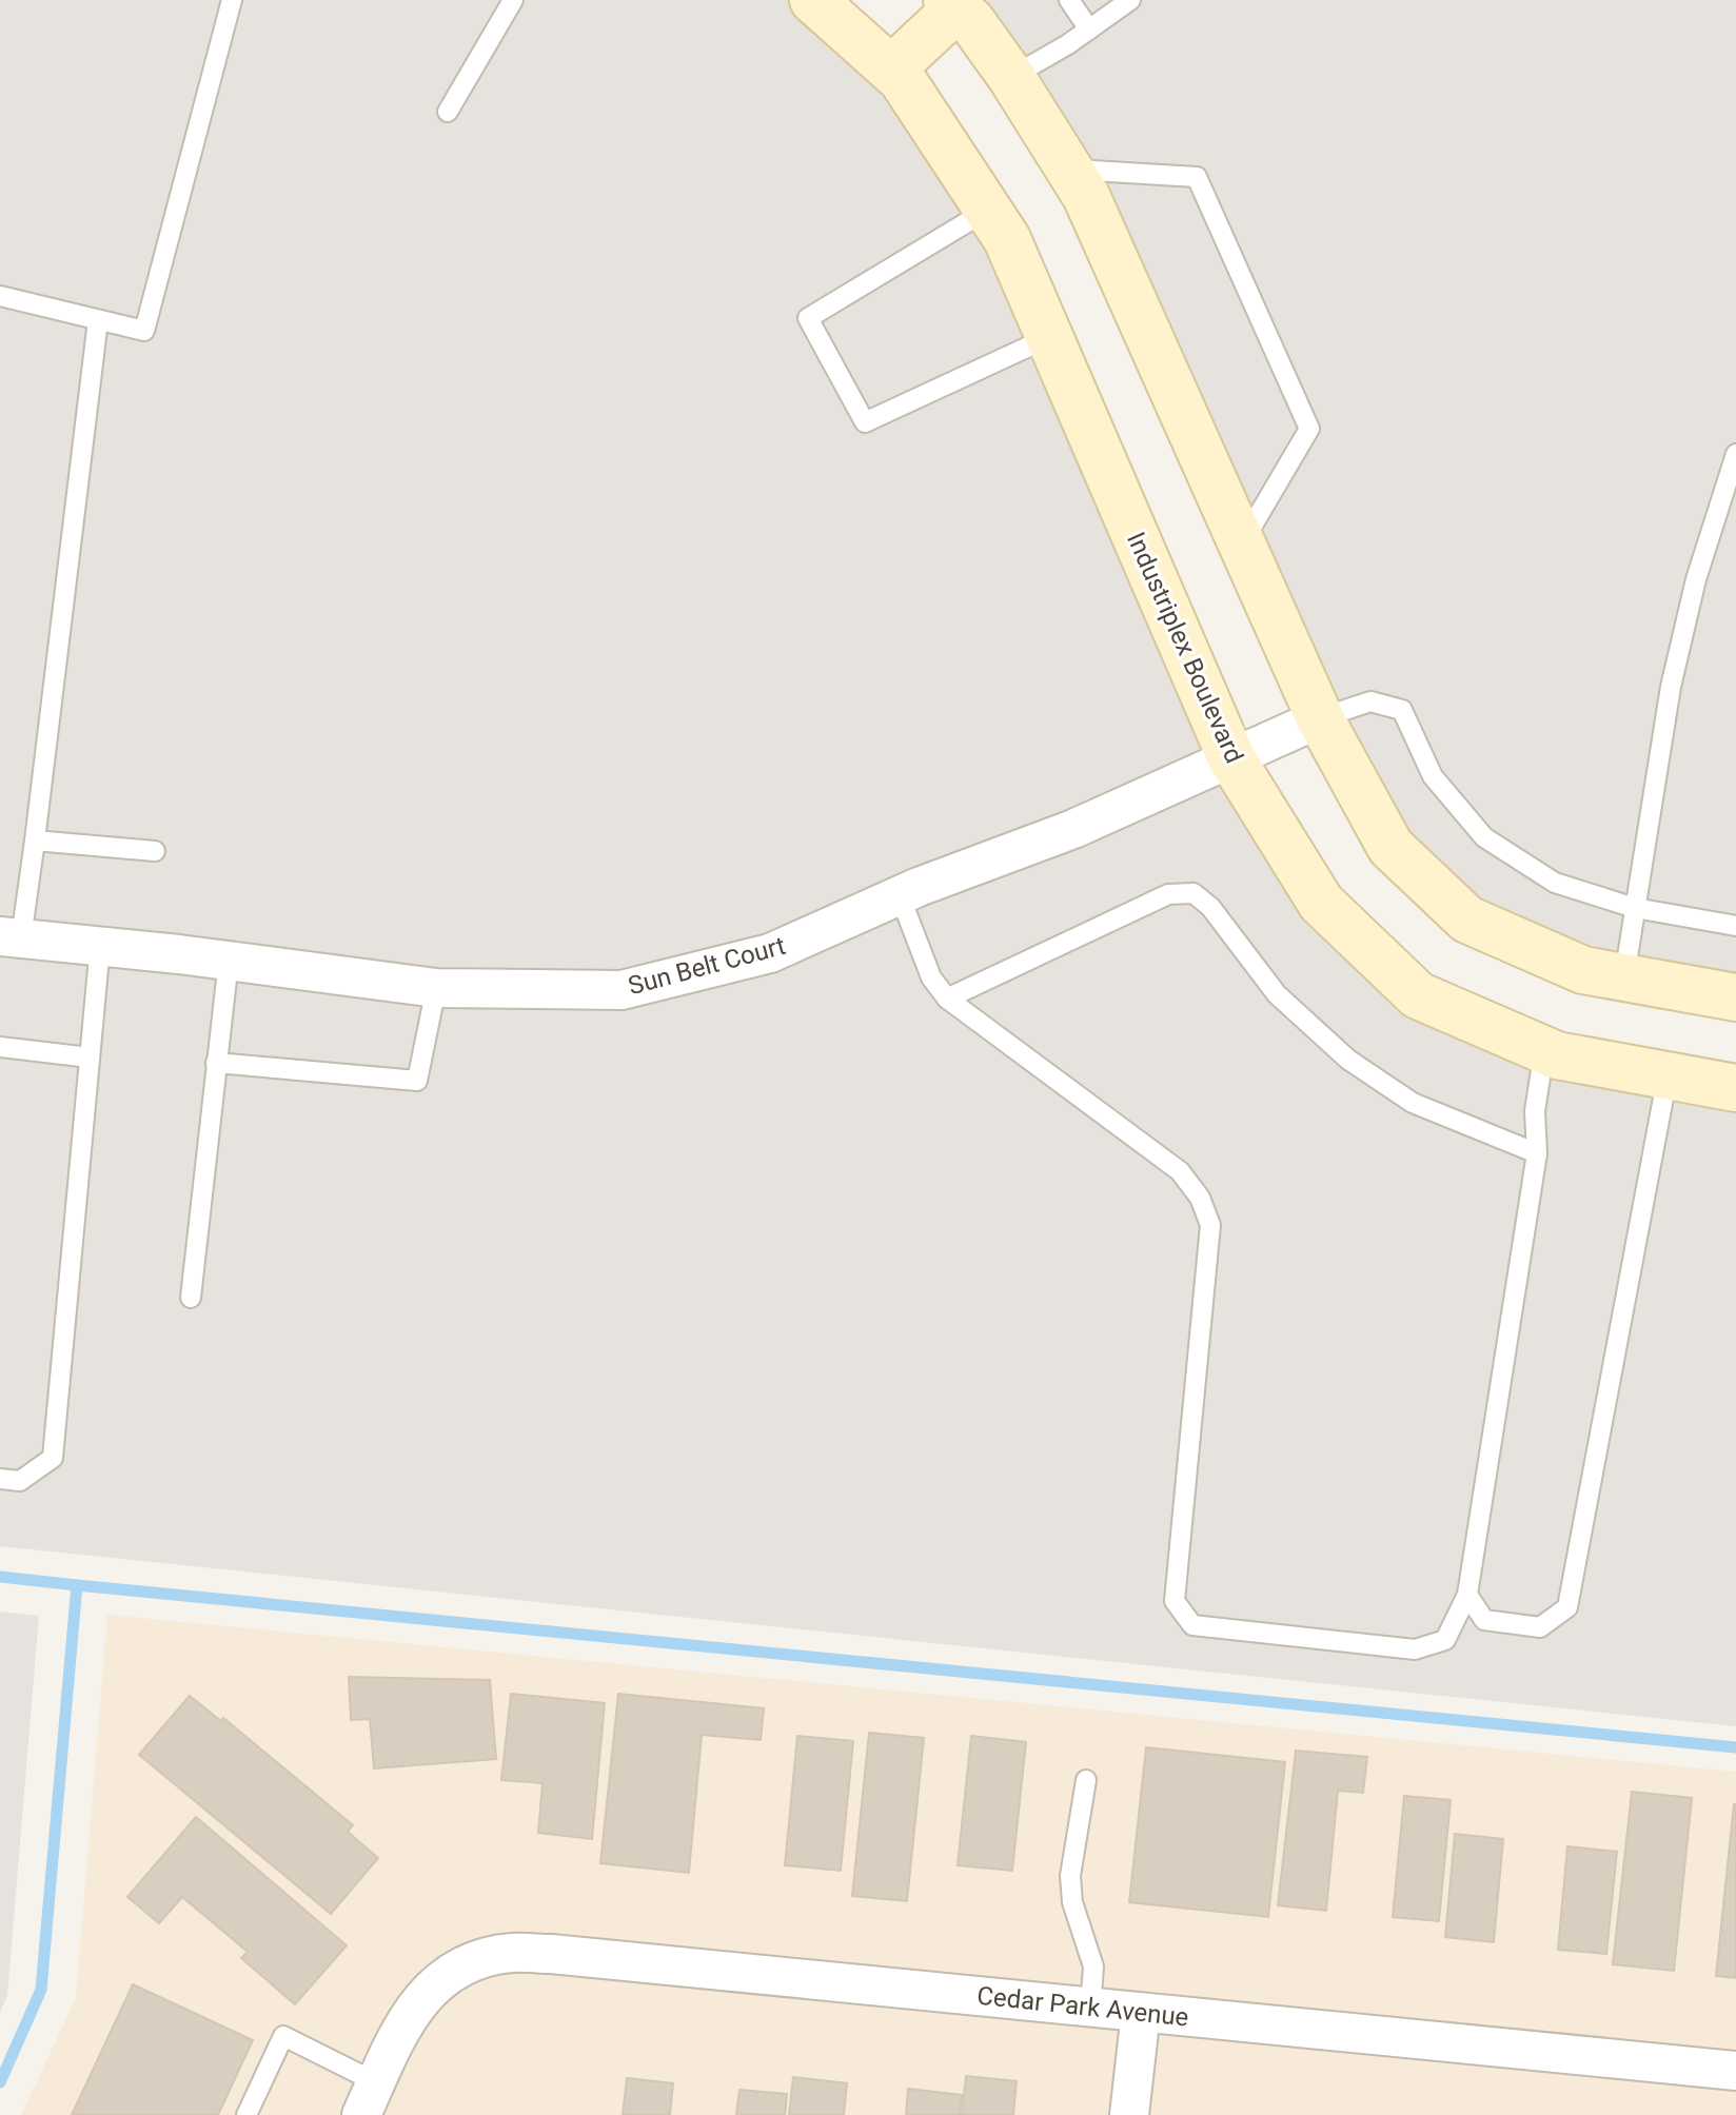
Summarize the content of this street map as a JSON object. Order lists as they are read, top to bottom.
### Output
{
  "streets": {
    "street": ["Industriplex Boulevard", "Sun Belt Court", "Cedar Park Avenue"]
  },
  "crossings": [
    ["Industriplex Boulevard", "Sun Belt Court"]
  ]
}
